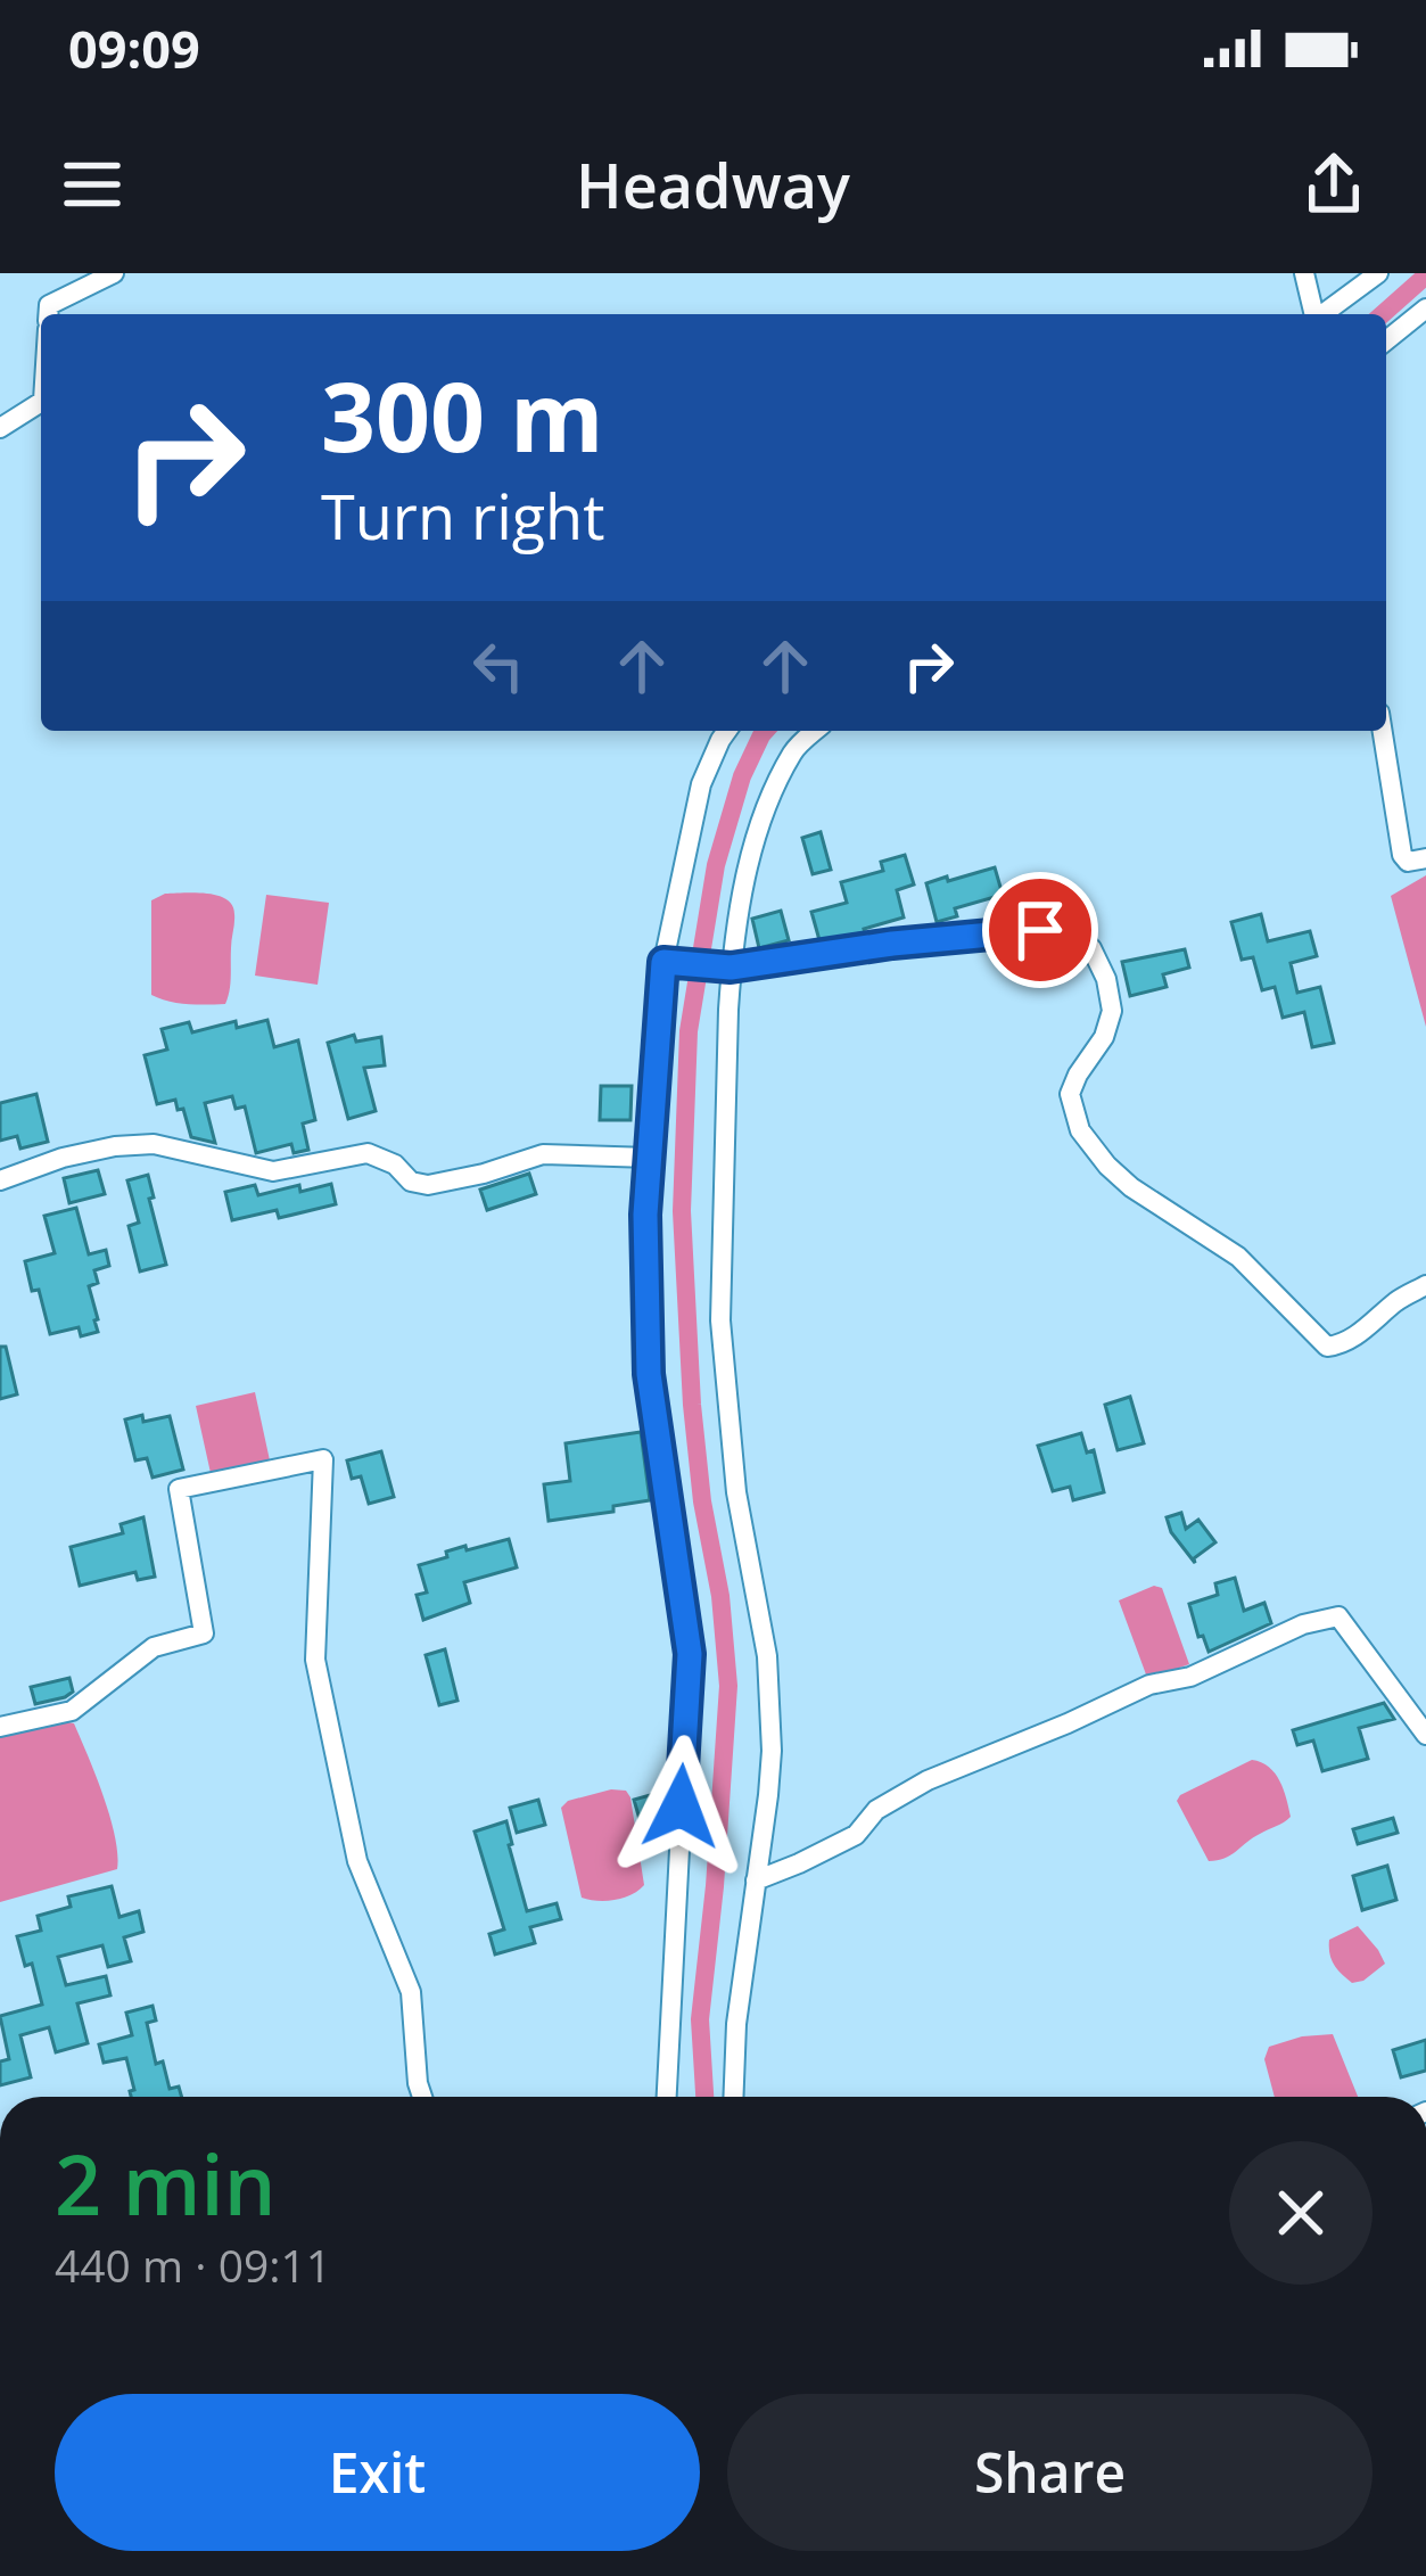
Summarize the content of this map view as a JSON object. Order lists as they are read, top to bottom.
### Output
{
  "page": {
    "status": "09:09",
    "header": "Headway",
    "turn": ["300 m", "Turn right"],
    "heading": ["2 min", "440 m · 09:11"],
    "buttons": ["Exit", "Share"]
  }
}
